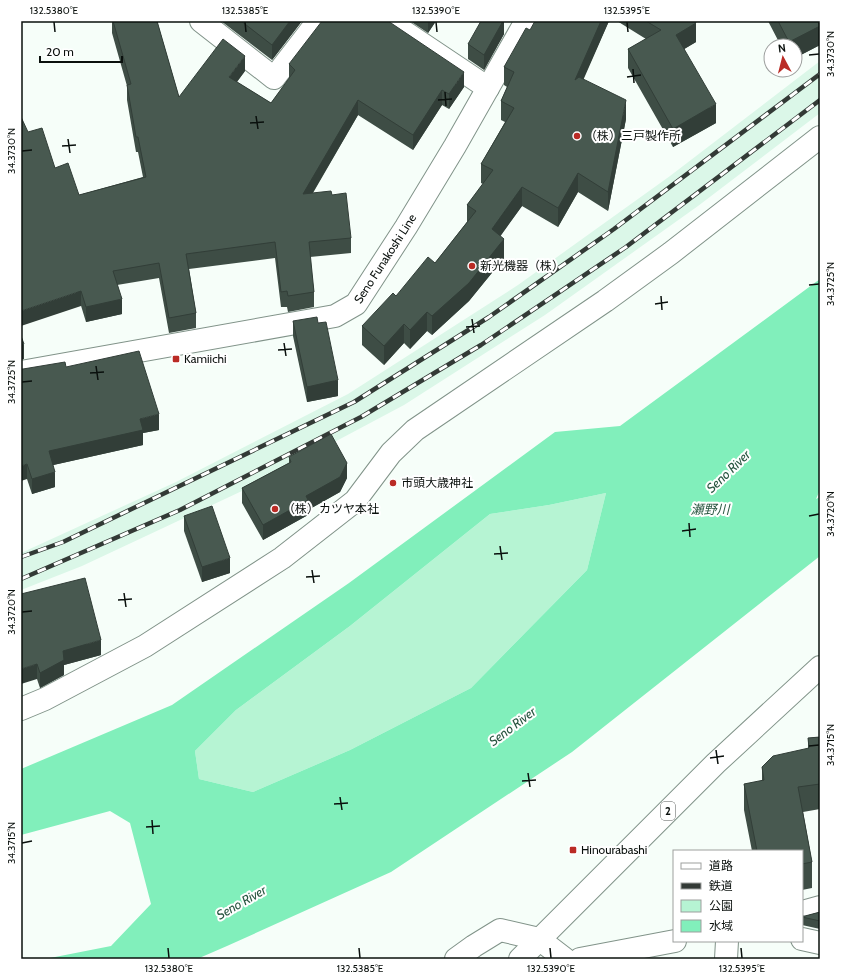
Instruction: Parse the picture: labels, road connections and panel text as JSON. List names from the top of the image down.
{
  "streets": {
    "main road": ["Seno Funakoshi Line", "2"]
  },
  "water": ["Seno River", "瀬野川"],
  "places": {
    "other": [
      "（株）三戸製作所",
      "新光機器（株）",
      "市頭大歳神社",
      "（株）カツヤ本社"
    ],
    "transit": ["Kamiichi", "Hinourabashi"]
  },
  "legend": [
    "道路",
    "鉄道",
    "公園",
    "水域"
  ],
  "scale_bar": "20 m",
  "north": "top",
  "coordinates": [
    "132.5380°E",
    "132.5385°E",
    "132.5390°E",
    "132.5395°E",
    "34.3730°N",
    "34.3725°N",
    "34.3720°N",
    "34.3715°N"
  ]
}
